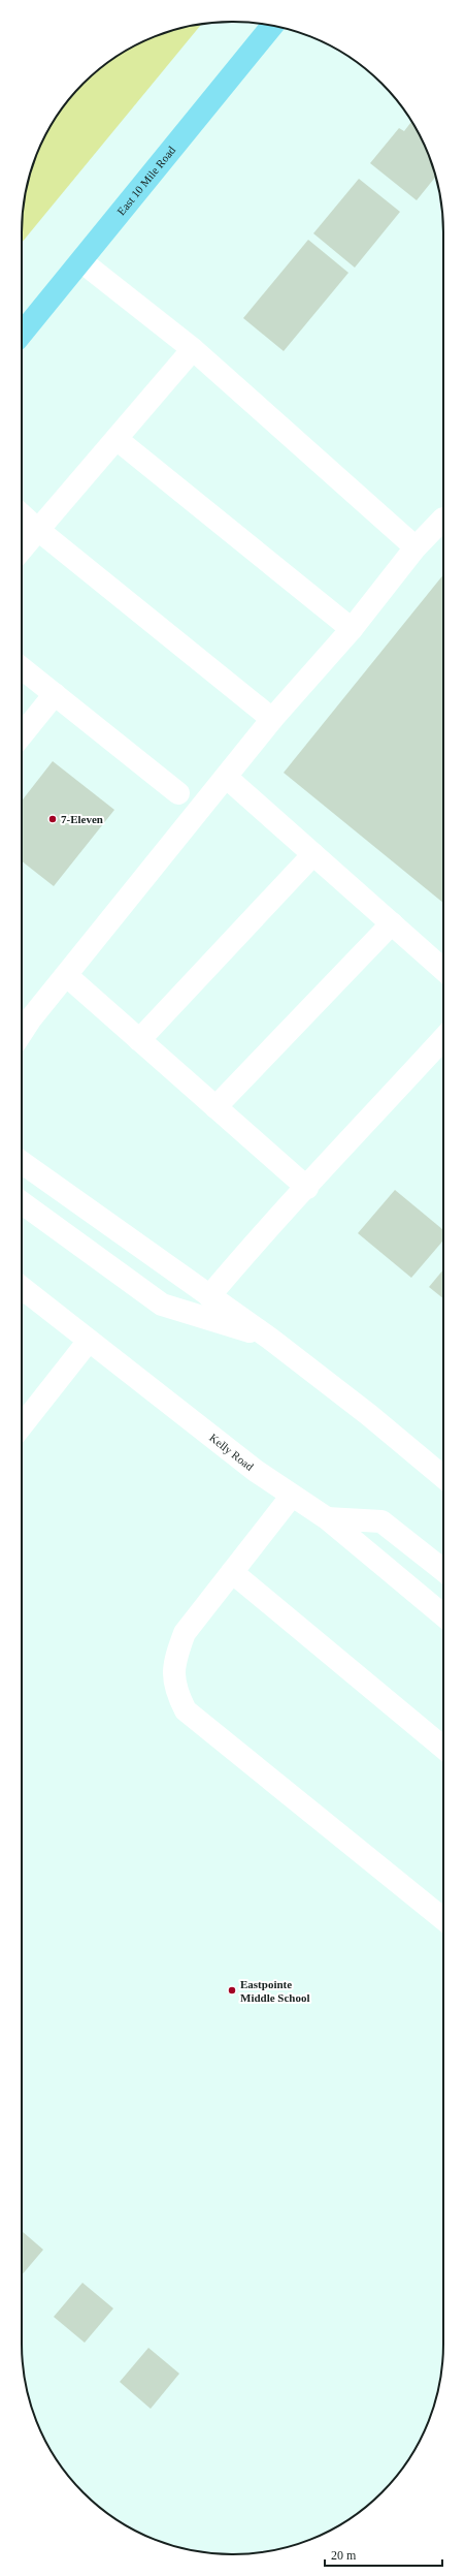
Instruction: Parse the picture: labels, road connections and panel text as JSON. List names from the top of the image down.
{
  "streets": {
    "main road": ["East 10 Mile Road"],
    "street": ["Kelly Road"]
  },
  "places": ["7-Eleven", "Eastpointe Middle School"],
  "scale_bar": "20 m"
}
